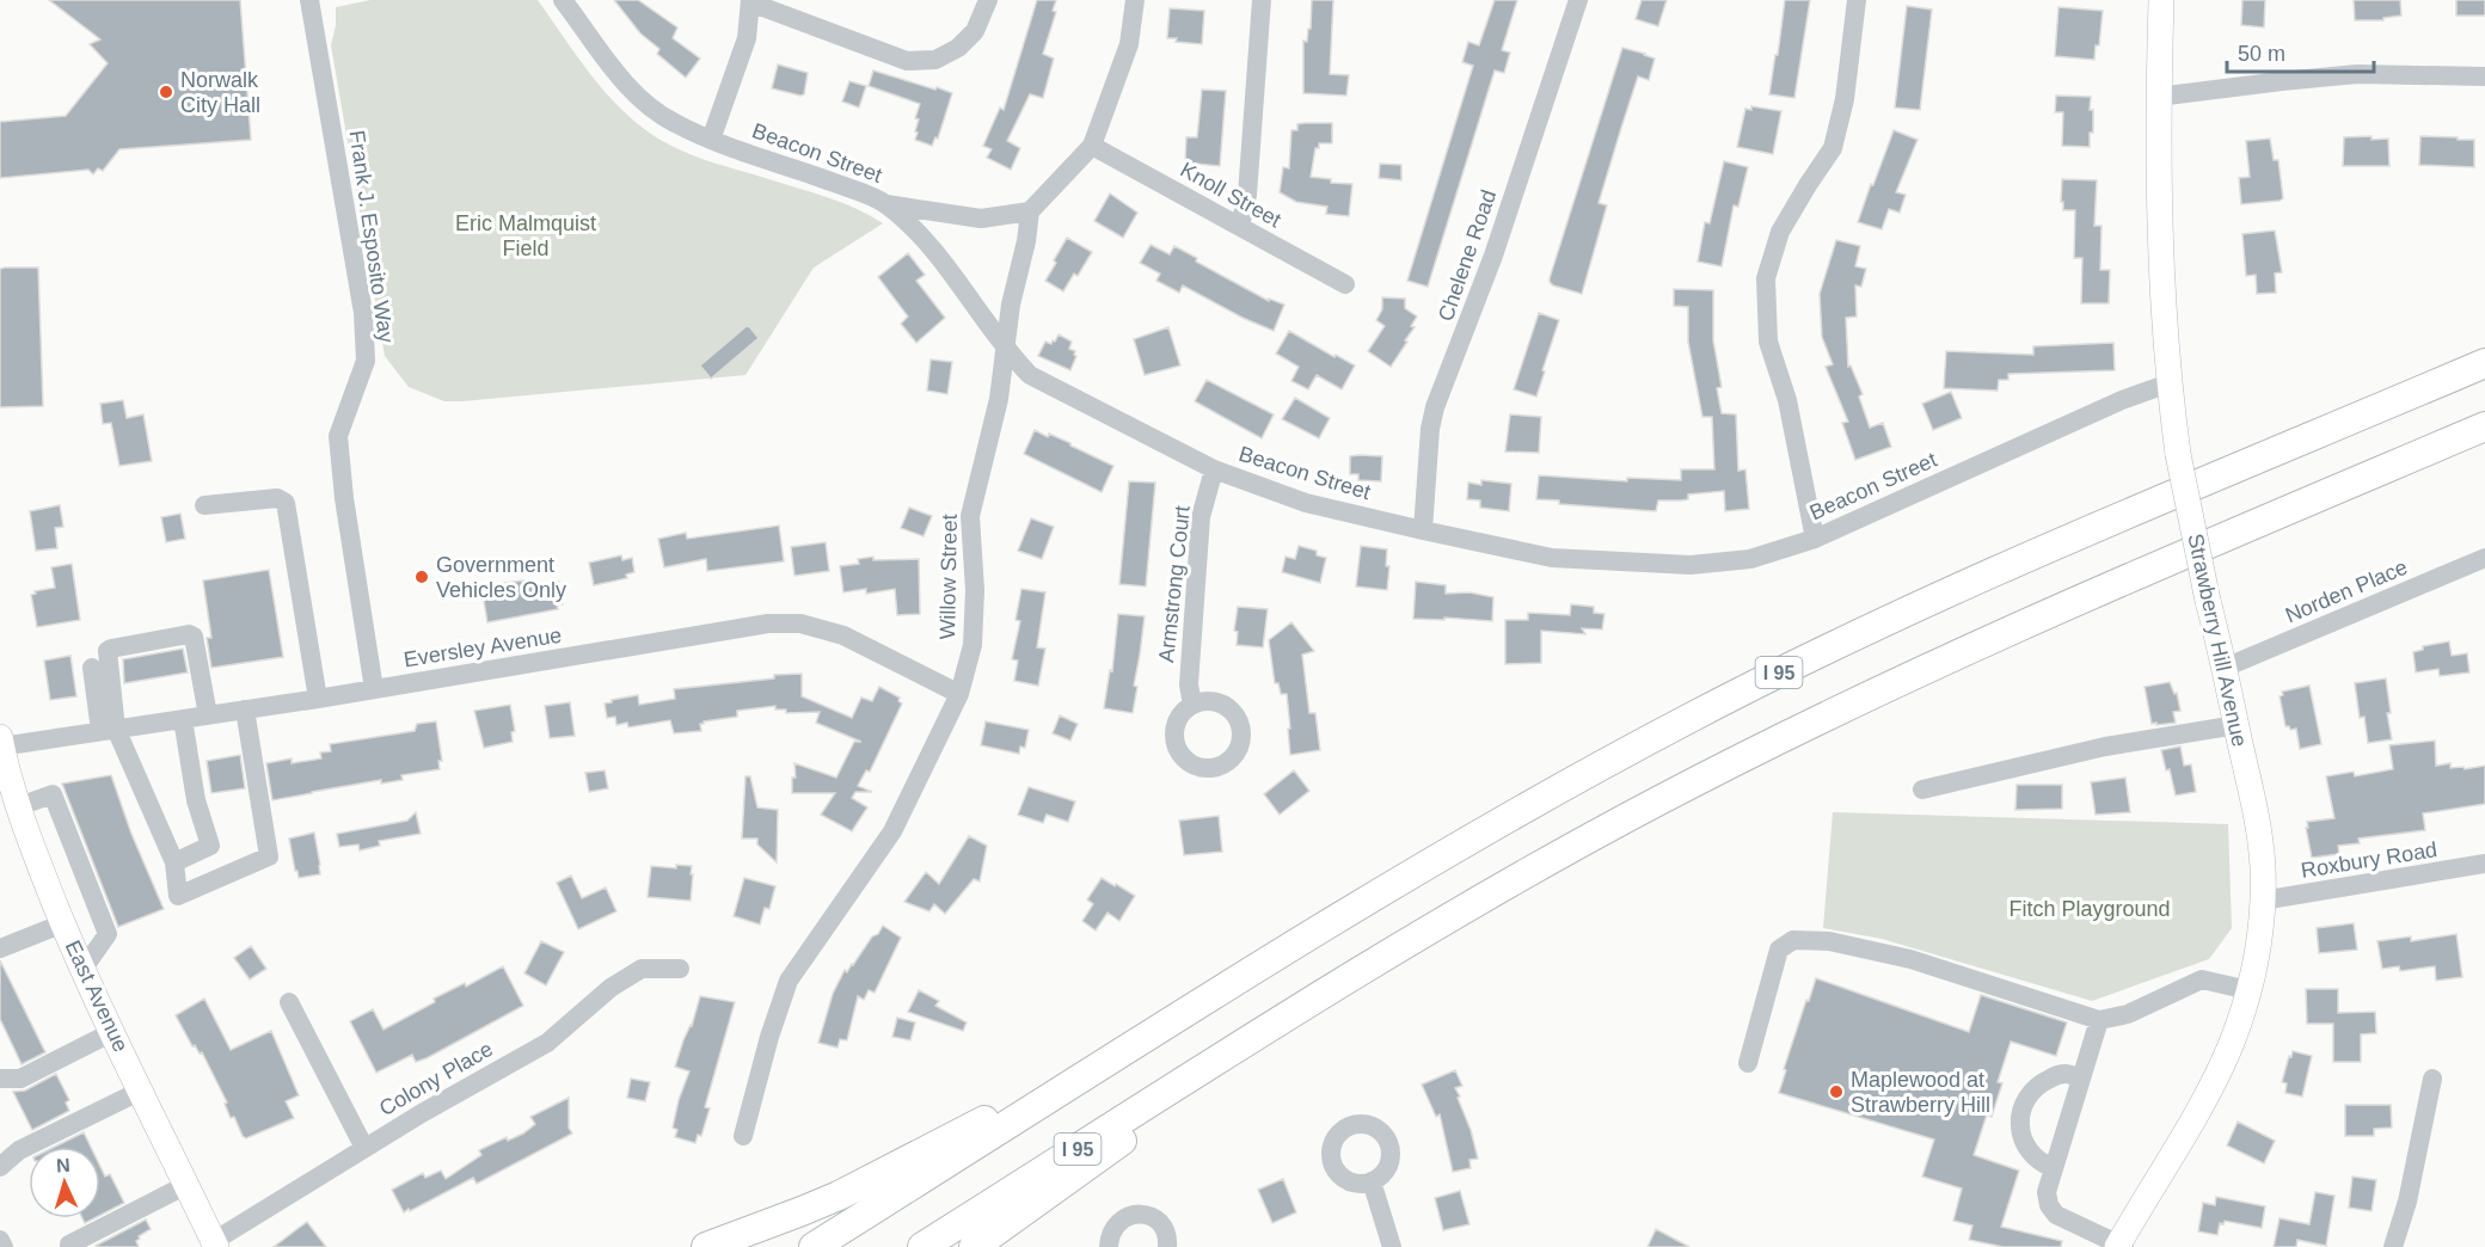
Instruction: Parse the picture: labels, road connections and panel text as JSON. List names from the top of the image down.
{
  "streets": {
    "highway": ["I 95"],
    "main road": ["Strawberry Hill Avenue", "East Avenue"],
    "street": [
      "Beacon Street",
      "Knoll Street",
      "Frank J. Esposito Way",
      "Chelene Road",
      "Willow Street",
      "Armstrong Court",
      "Norden Place",
      "Eversley Avenue",
      "Roxbury Road",
      "Colony Place"
    ]
  },
  "crossings": [
    ["Beacon Street", "Chelene Road"],
    ["Beacon Street", "Willow Street"],
    ["Beacon Street", "Armstrong Court"],
    ["Beacon Street", "Strawberry Hill Avenue"],
    ["Frank J. Esposito Way", "Eversley Avenue"],
    ["Willow Street", "Eversley Avenue"],
    ["Norden Place", "Strawberry Hill Avenue"],
    ["Strawberry Hill Avenue", "Roxbury Road"],
    ["Eversley Avenue", "East Avenue"],
    ["East Avenue", "Colony Place"]
  ],
  "parks": ["Eric Malmquist Field", "Fitch Playground"],
  "places": ["Norwalk City Hall", "Government Vehicles Only", "Maplewood at Strawberry Hill"],
  "scale_bar": "50 m",
  "north": "top"
}
